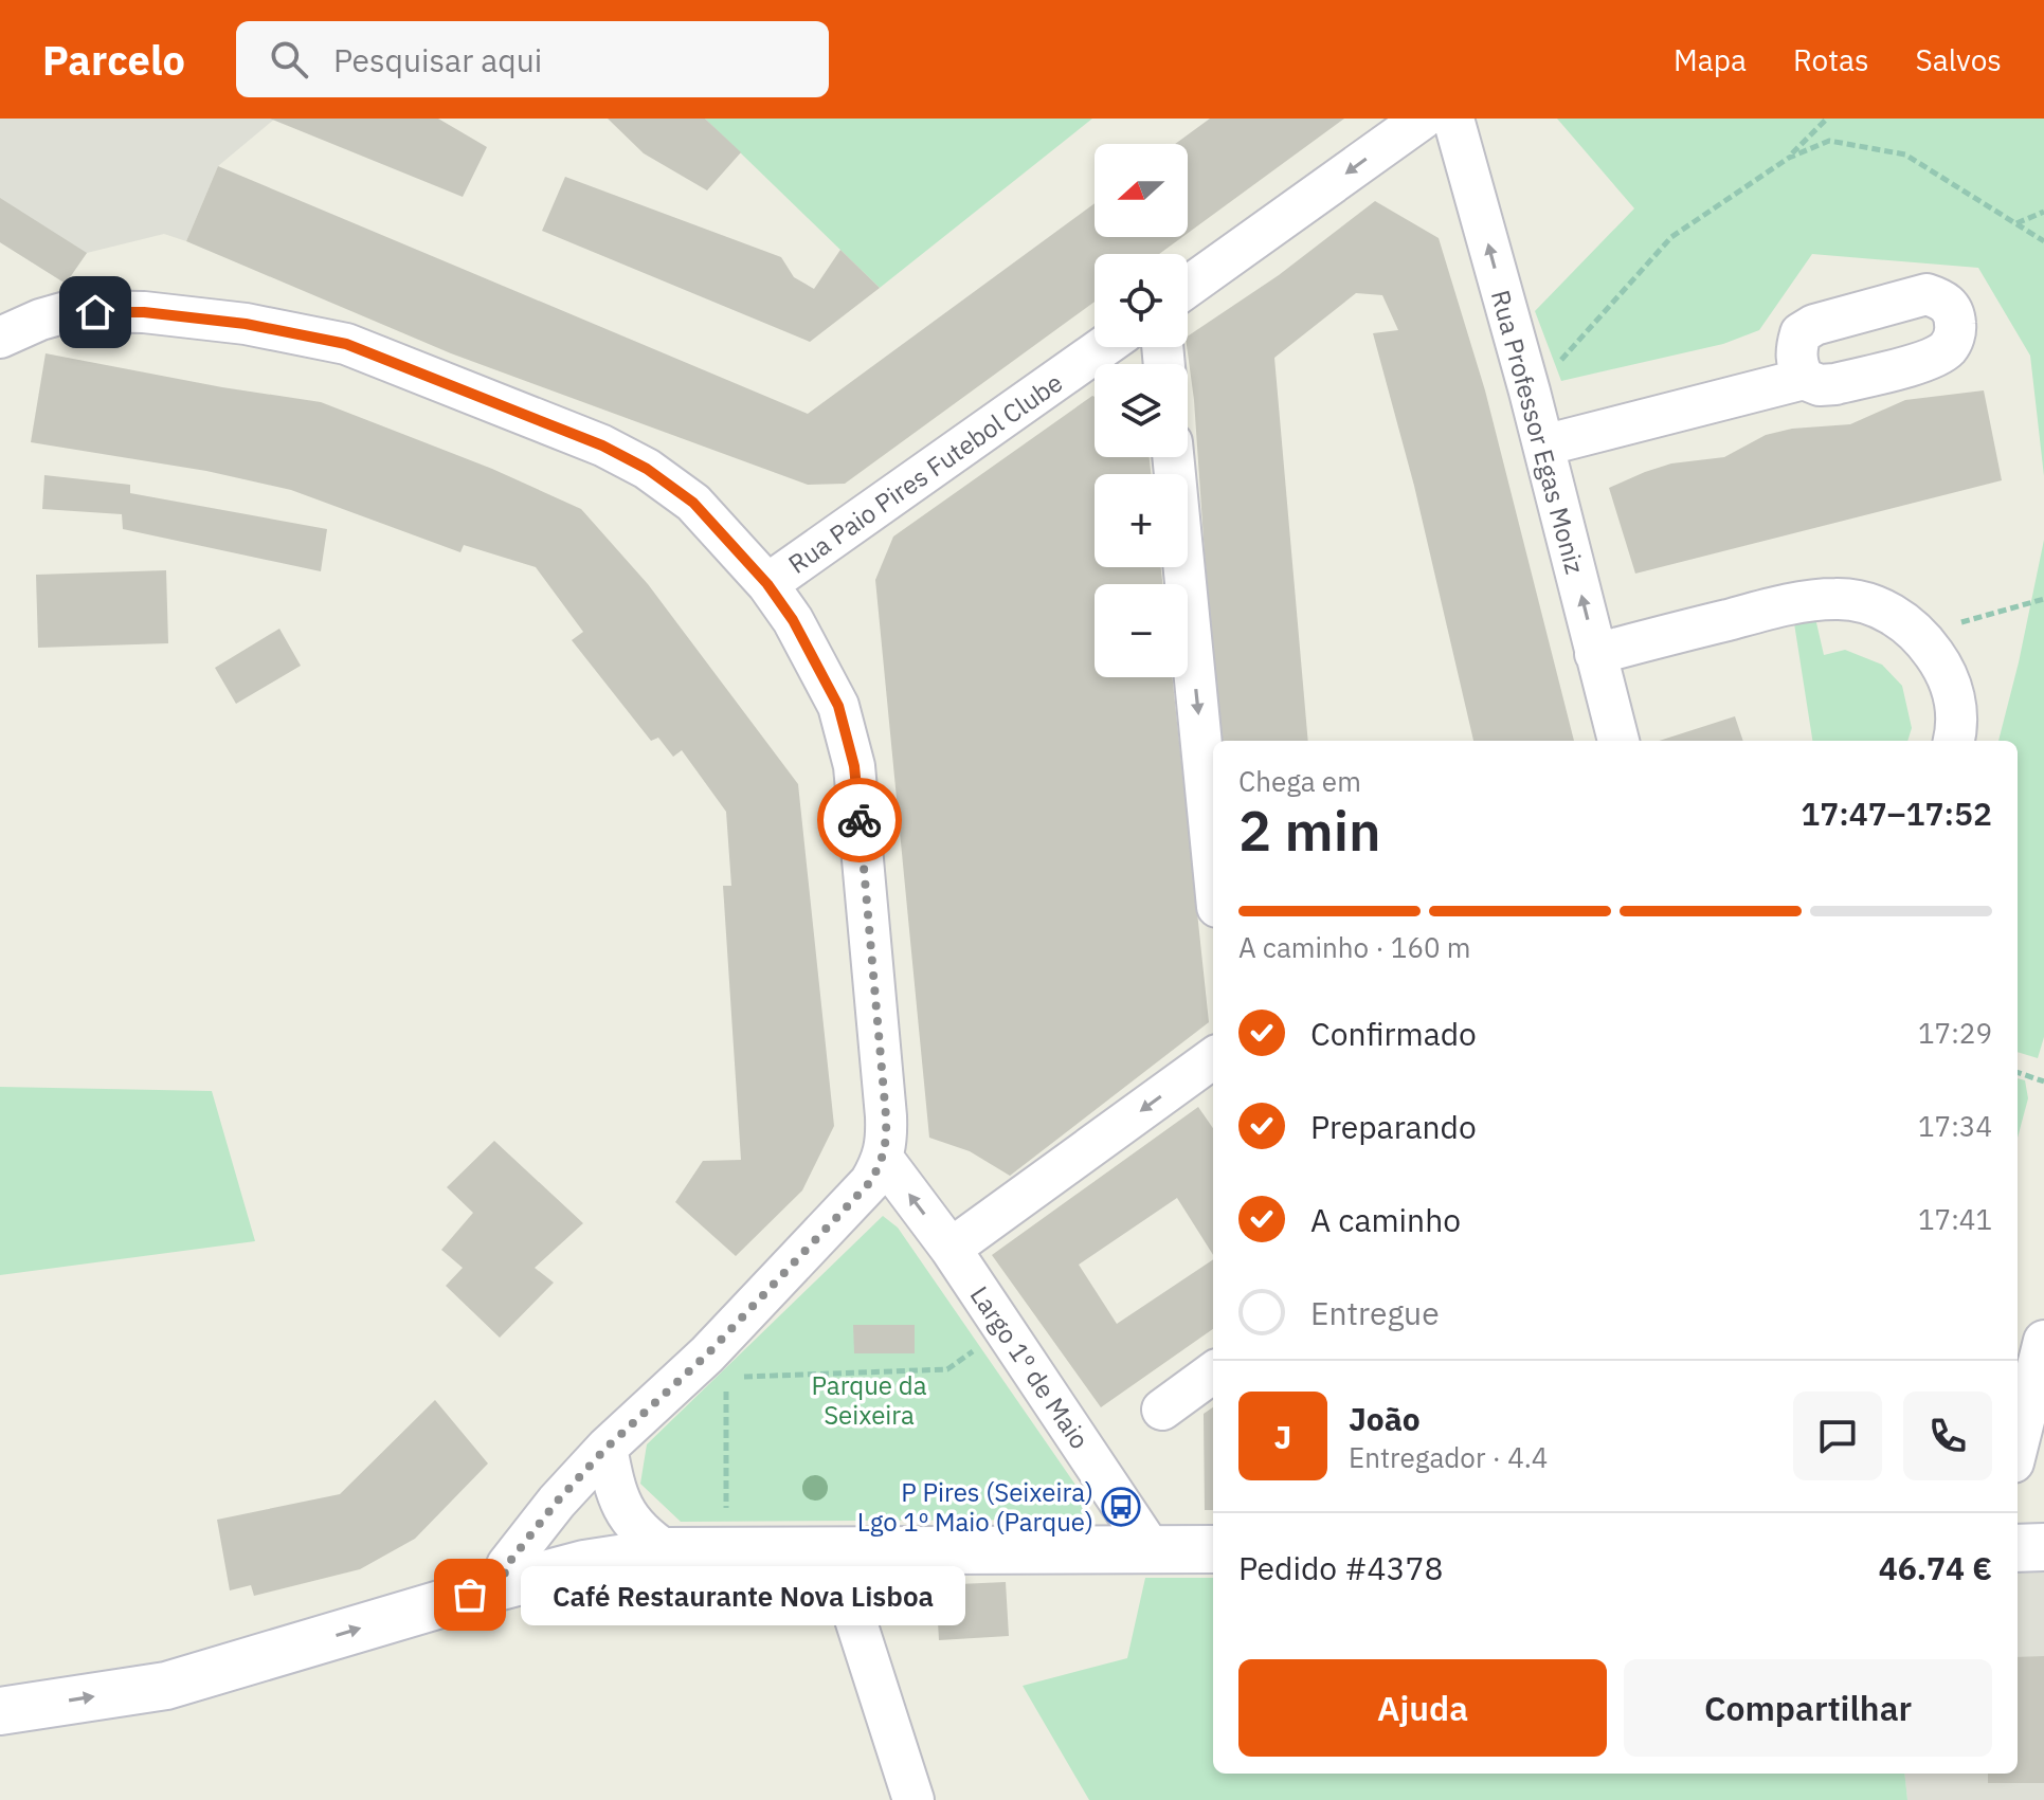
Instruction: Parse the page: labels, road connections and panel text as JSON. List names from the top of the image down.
{
  "streets": {
    "street": ["Rua Professor Egas Moniz", "Rua Paio Pires Futebol Clube", "Largo 1º de Maio"]
  },
  "one_way": ["Rua Professor Egas Moniz"],
  "parks": ["Parque da Seixeira"],
  "places": {
    "bus stop": ["P Pires (Seixeira) Lgo 1º Maio (Parque)"],
    "other": ["Café Restaurante Nova Lisboa"]
  },
  "north": "left",
  "page": {
    "header": "Parcelo",
    "search": "Pesquisar aqui",
    "nav": ["Mapa", "Rotas", "Salvos"],
    "map_buttons": ["+", "−"],
    "heading": ["2 min", "Chega em", "17:47–17:52"],
    "panel": [
      "João",
      "Entregador · 4.4",
      "Pedido #4378",
      "46.74 €"
    ],
    "bar": "A caminho · 160 m",
    "list": [
      ["Confirmado", "17:29"],
      ["Preparando", "17:34"],
      ["A caminho", "17:41"],
      "Entregue"
    ],
    "round": "J",
    "bubble": "Café Restaurante Nova Lisboa",
    "buttons": ["Ajuda", "Compartilhar"]
  }
}
